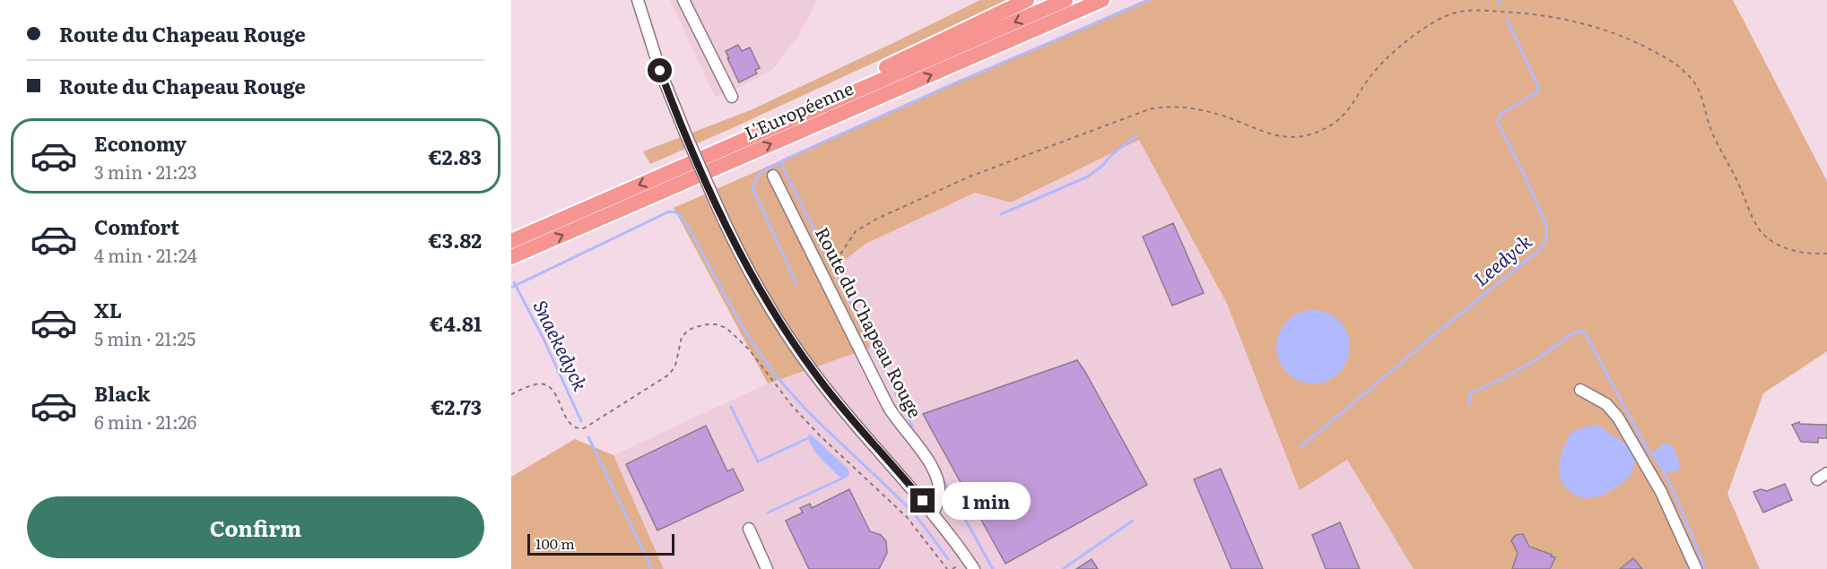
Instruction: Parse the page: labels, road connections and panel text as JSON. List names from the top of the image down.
{
  "streets": {
    "highway": ["L'Européenne"],
    "street": ["Route du Chapeau Rouge"]
  },
  "water": ["Leedyck", "Snaekedyck"],
  "scale_bar": "100 m",
  "page": {
    "banner": ["Route du Chapeau Rouge", "Route du Chapeau Rouge"],
    "list": [
      {
        "name": "Economy",
        "note": "3 min · 21:23",
        "value": "€2.83"
      },
      {
        "name": "Comfort",
        "note": "4 min · 21:24",
        "value": "€3.82"
      },
      {
        "name": "XL",
        "note": "5 min · 21:25",
        "value": "€4.81"
      },
      {
        "name": "Black",
        "note": "6 min · 21:26",
        "value": "€2.73"
      }
    ],
    "bubble": "1 min",
    "buttons": "Confirm",
    "scale": "100 m"
  }
}
